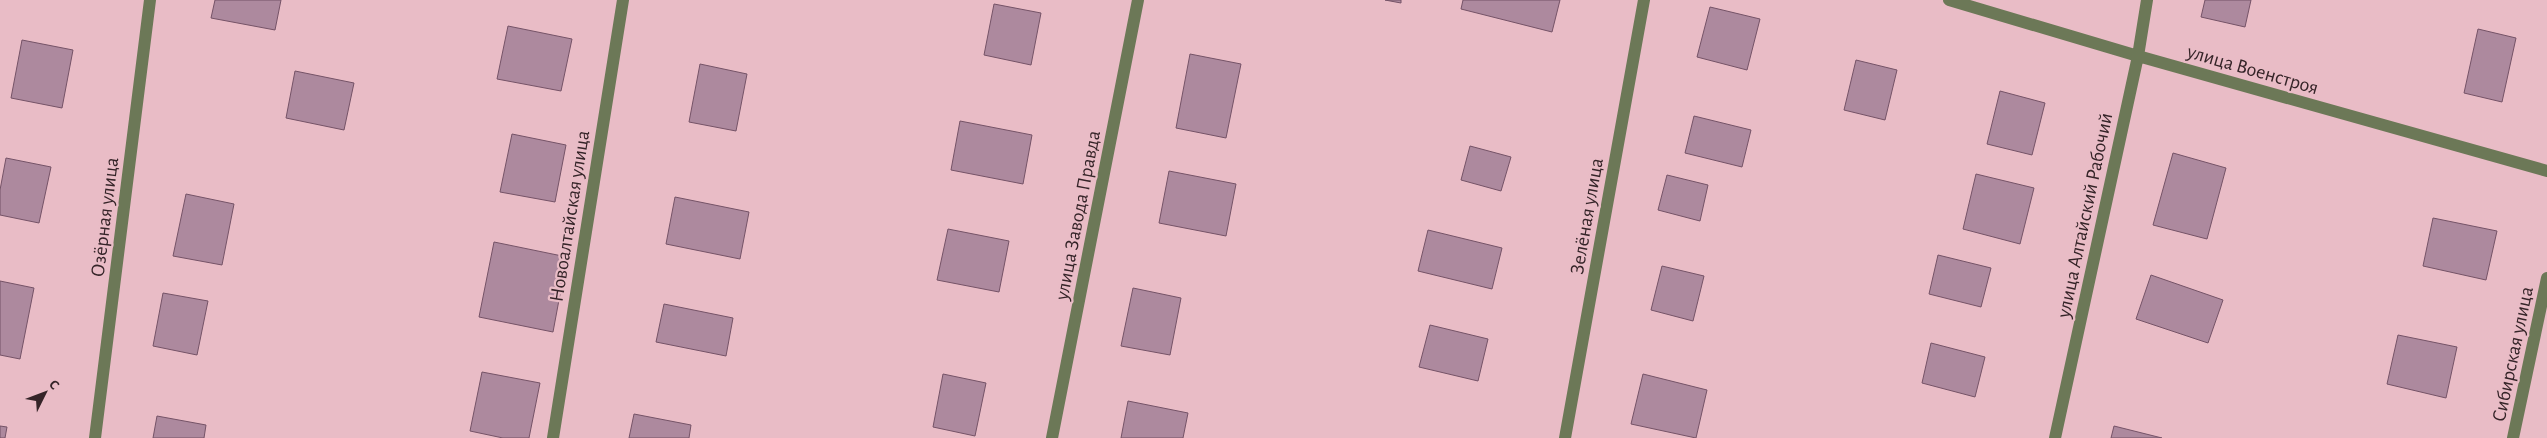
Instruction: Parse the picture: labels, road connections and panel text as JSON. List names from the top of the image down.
{
  "streets": {
    "street": [
      "улица Военстроя",
      "улица Завода Правда",
      "улица Алтайский Рабочий",
      "Новоалтайская улица",
      "Зелёная улица",
      "Озёрная улица",
      "Сибирская улица"
    ]
  },
  "crossings": [
    ["улица Военстроя", "улица Алтайский Рабочий"]
  ],
  "north": "top right"
}
